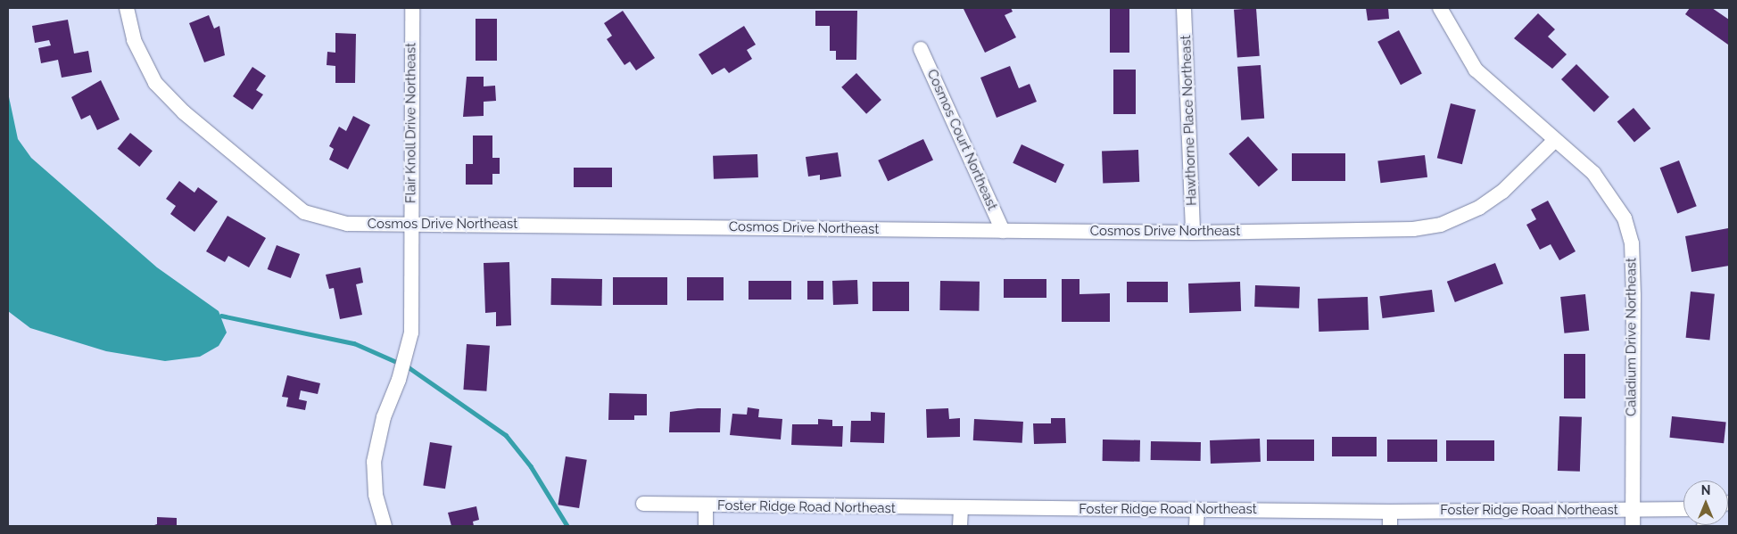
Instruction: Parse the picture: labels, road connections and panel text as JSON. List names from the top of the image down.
{
  "streets": {
    "street": [
      "Hawthorne Place Northeast",
      "Flair Knoll Drive Northeast",
      "Cosmos Court Northeast",
      "Cosmos Drive Northeast",
      "Caladium Drive Northeast",
      "Foster Ridge Road Northeast"
    ]
  },
  "crossings": [
    ["Hawthorne Place Northeast", "Cosmos Drive Northeast"],
    ["Flair Knoll Drive Northeast", "Cosmos Drive Northeast"],
    ["Cosmos Court Northeast", "Cosmos Drive Northeast"],
    ["Cosmos Drive Northeast", "Caladium Drive Northeast"],
    ["Caladium Drive Northeast", "Foster Ridge Road Northeast"]
  ],
  "north": "top"
}
